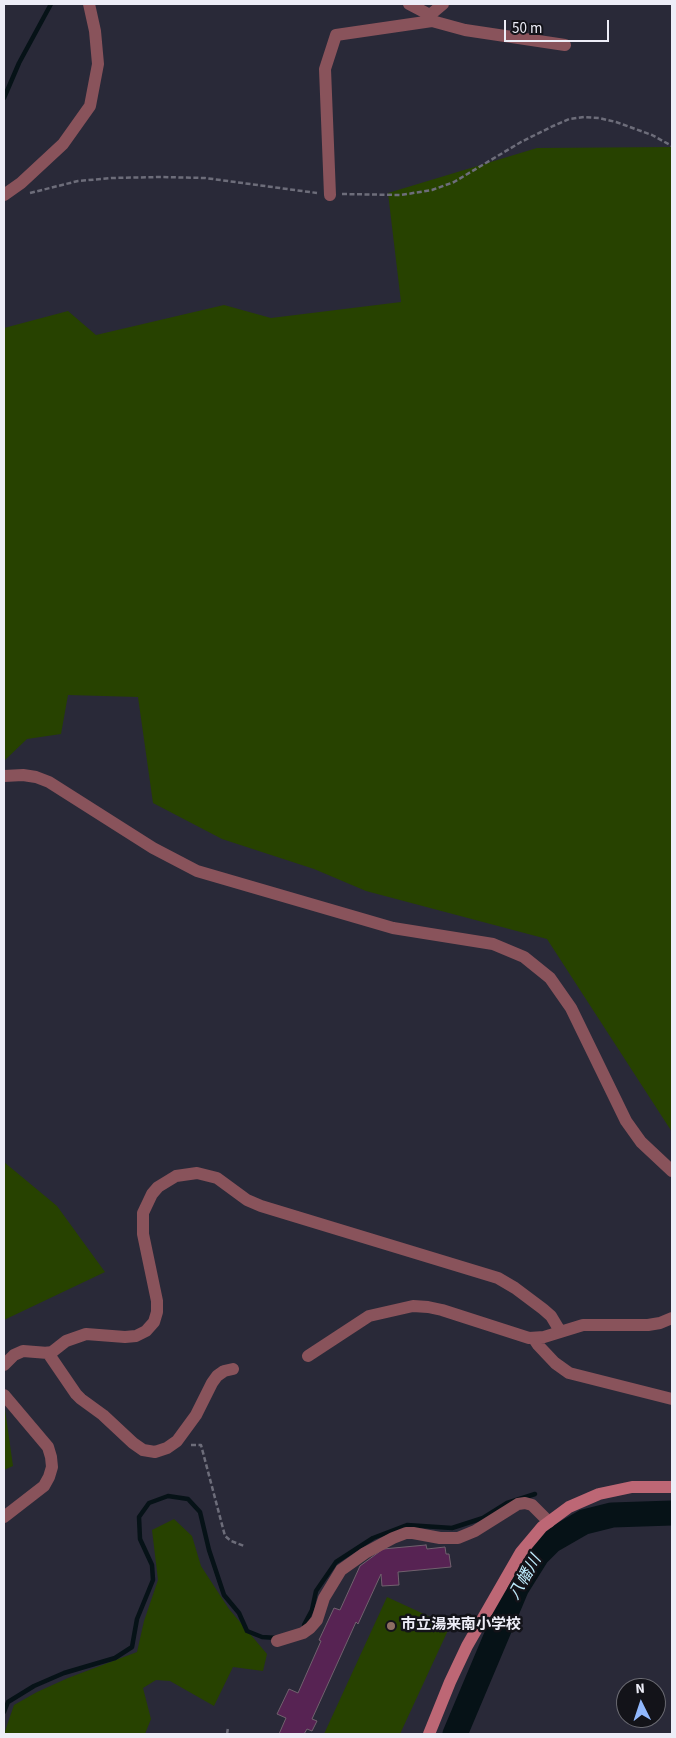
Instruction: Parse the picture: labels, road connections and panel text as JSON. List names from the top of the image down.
{
  "water": ["八幡川"],
  "places": ["市立湯来南小学校"],
  "scale_bar": "50 m",
  "north": "top"
}
